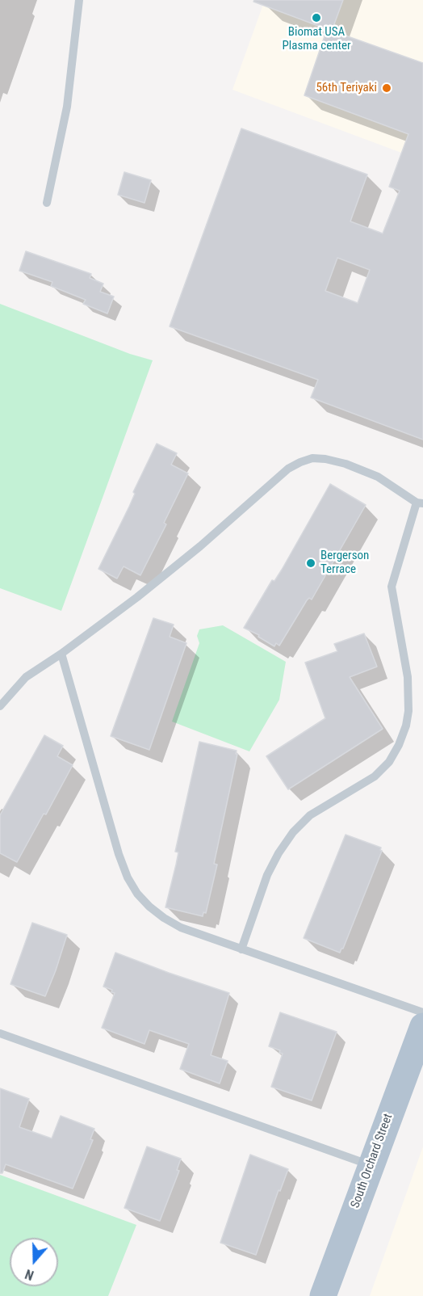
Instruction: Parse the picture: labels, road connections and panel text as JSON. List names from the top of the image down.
{
  "streets": {
    "main road": ["South Orchard Street"]
  },
  "places": ["Biomat USA Plasma center", "56th Teriyaki", "Bergerson Terrace"],
  "north": "bottom"
}
